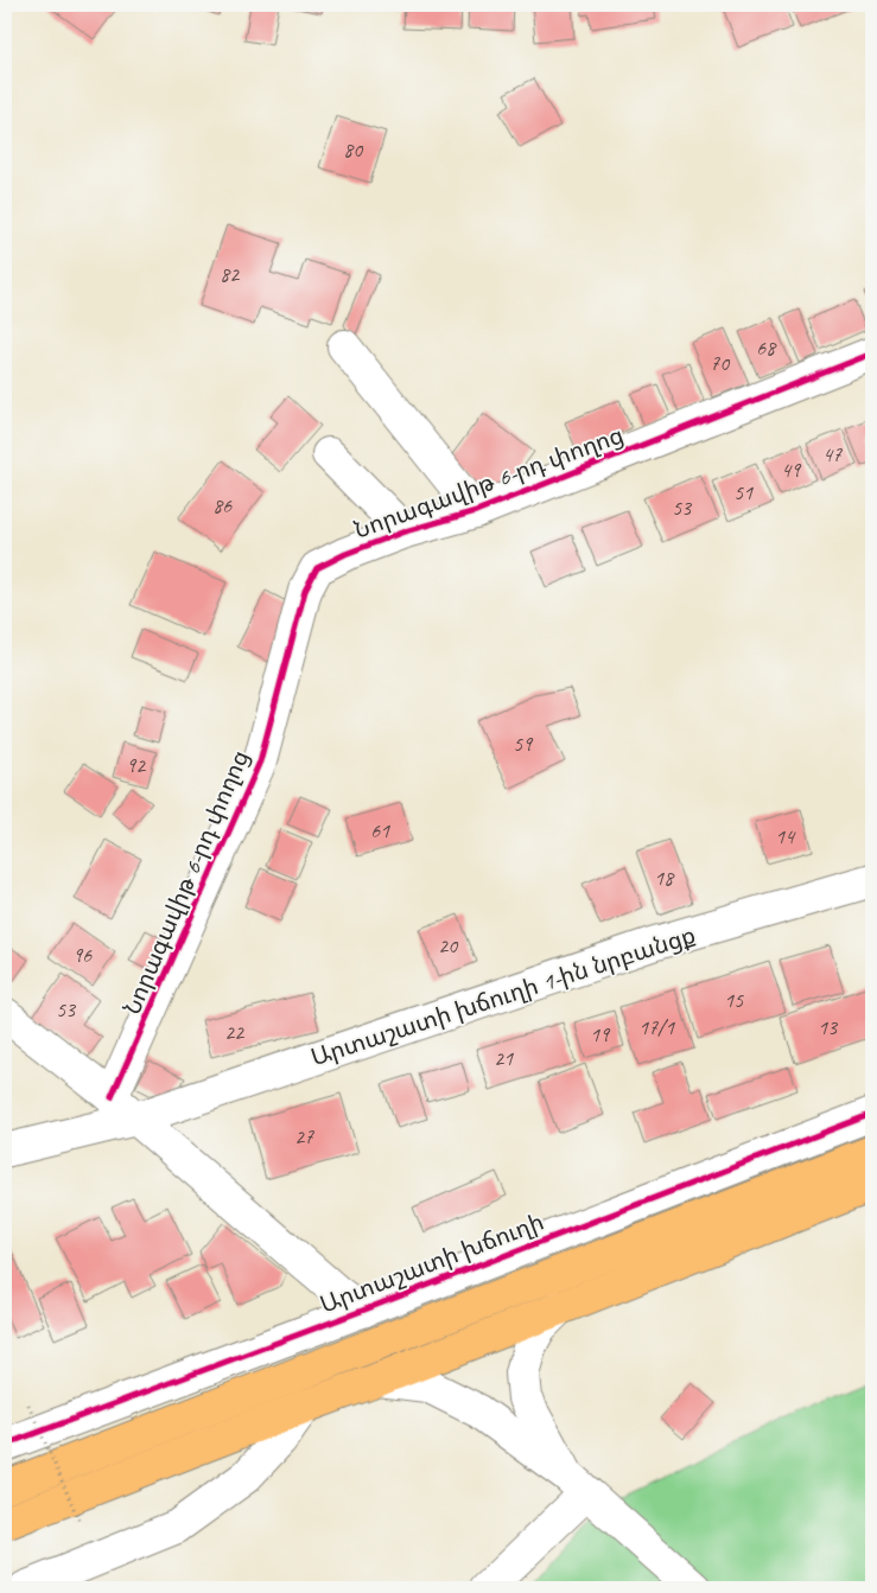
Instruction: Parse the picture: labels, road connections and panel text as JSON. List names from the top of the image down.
{
  "streets": {
    "street": ["Նորագավիթ 6-րդ փողոց", "Արտաշատի խճուղի 1-ին նրբանցք", "Արտաշատի խճուղի"]
  },
  "crossings": [
    ["Նորագավիթ 6-րդ փողոց", "Արտաշատի խճուղի 1-ին նրբանցք"]
  ],
  "house_numbers": [
    "80",
    "82",
    "68",
    "70",
    "47",
    "49",
    "51",
    "86",
    "53",
    "59",
    "92",
    "61",
    "14",
    "18",
    "20",
    "96",
    "15",
    "53",
    "17/1",
    "13",
    "22",
    "19",
    "21",
    "27"
  ]
}
